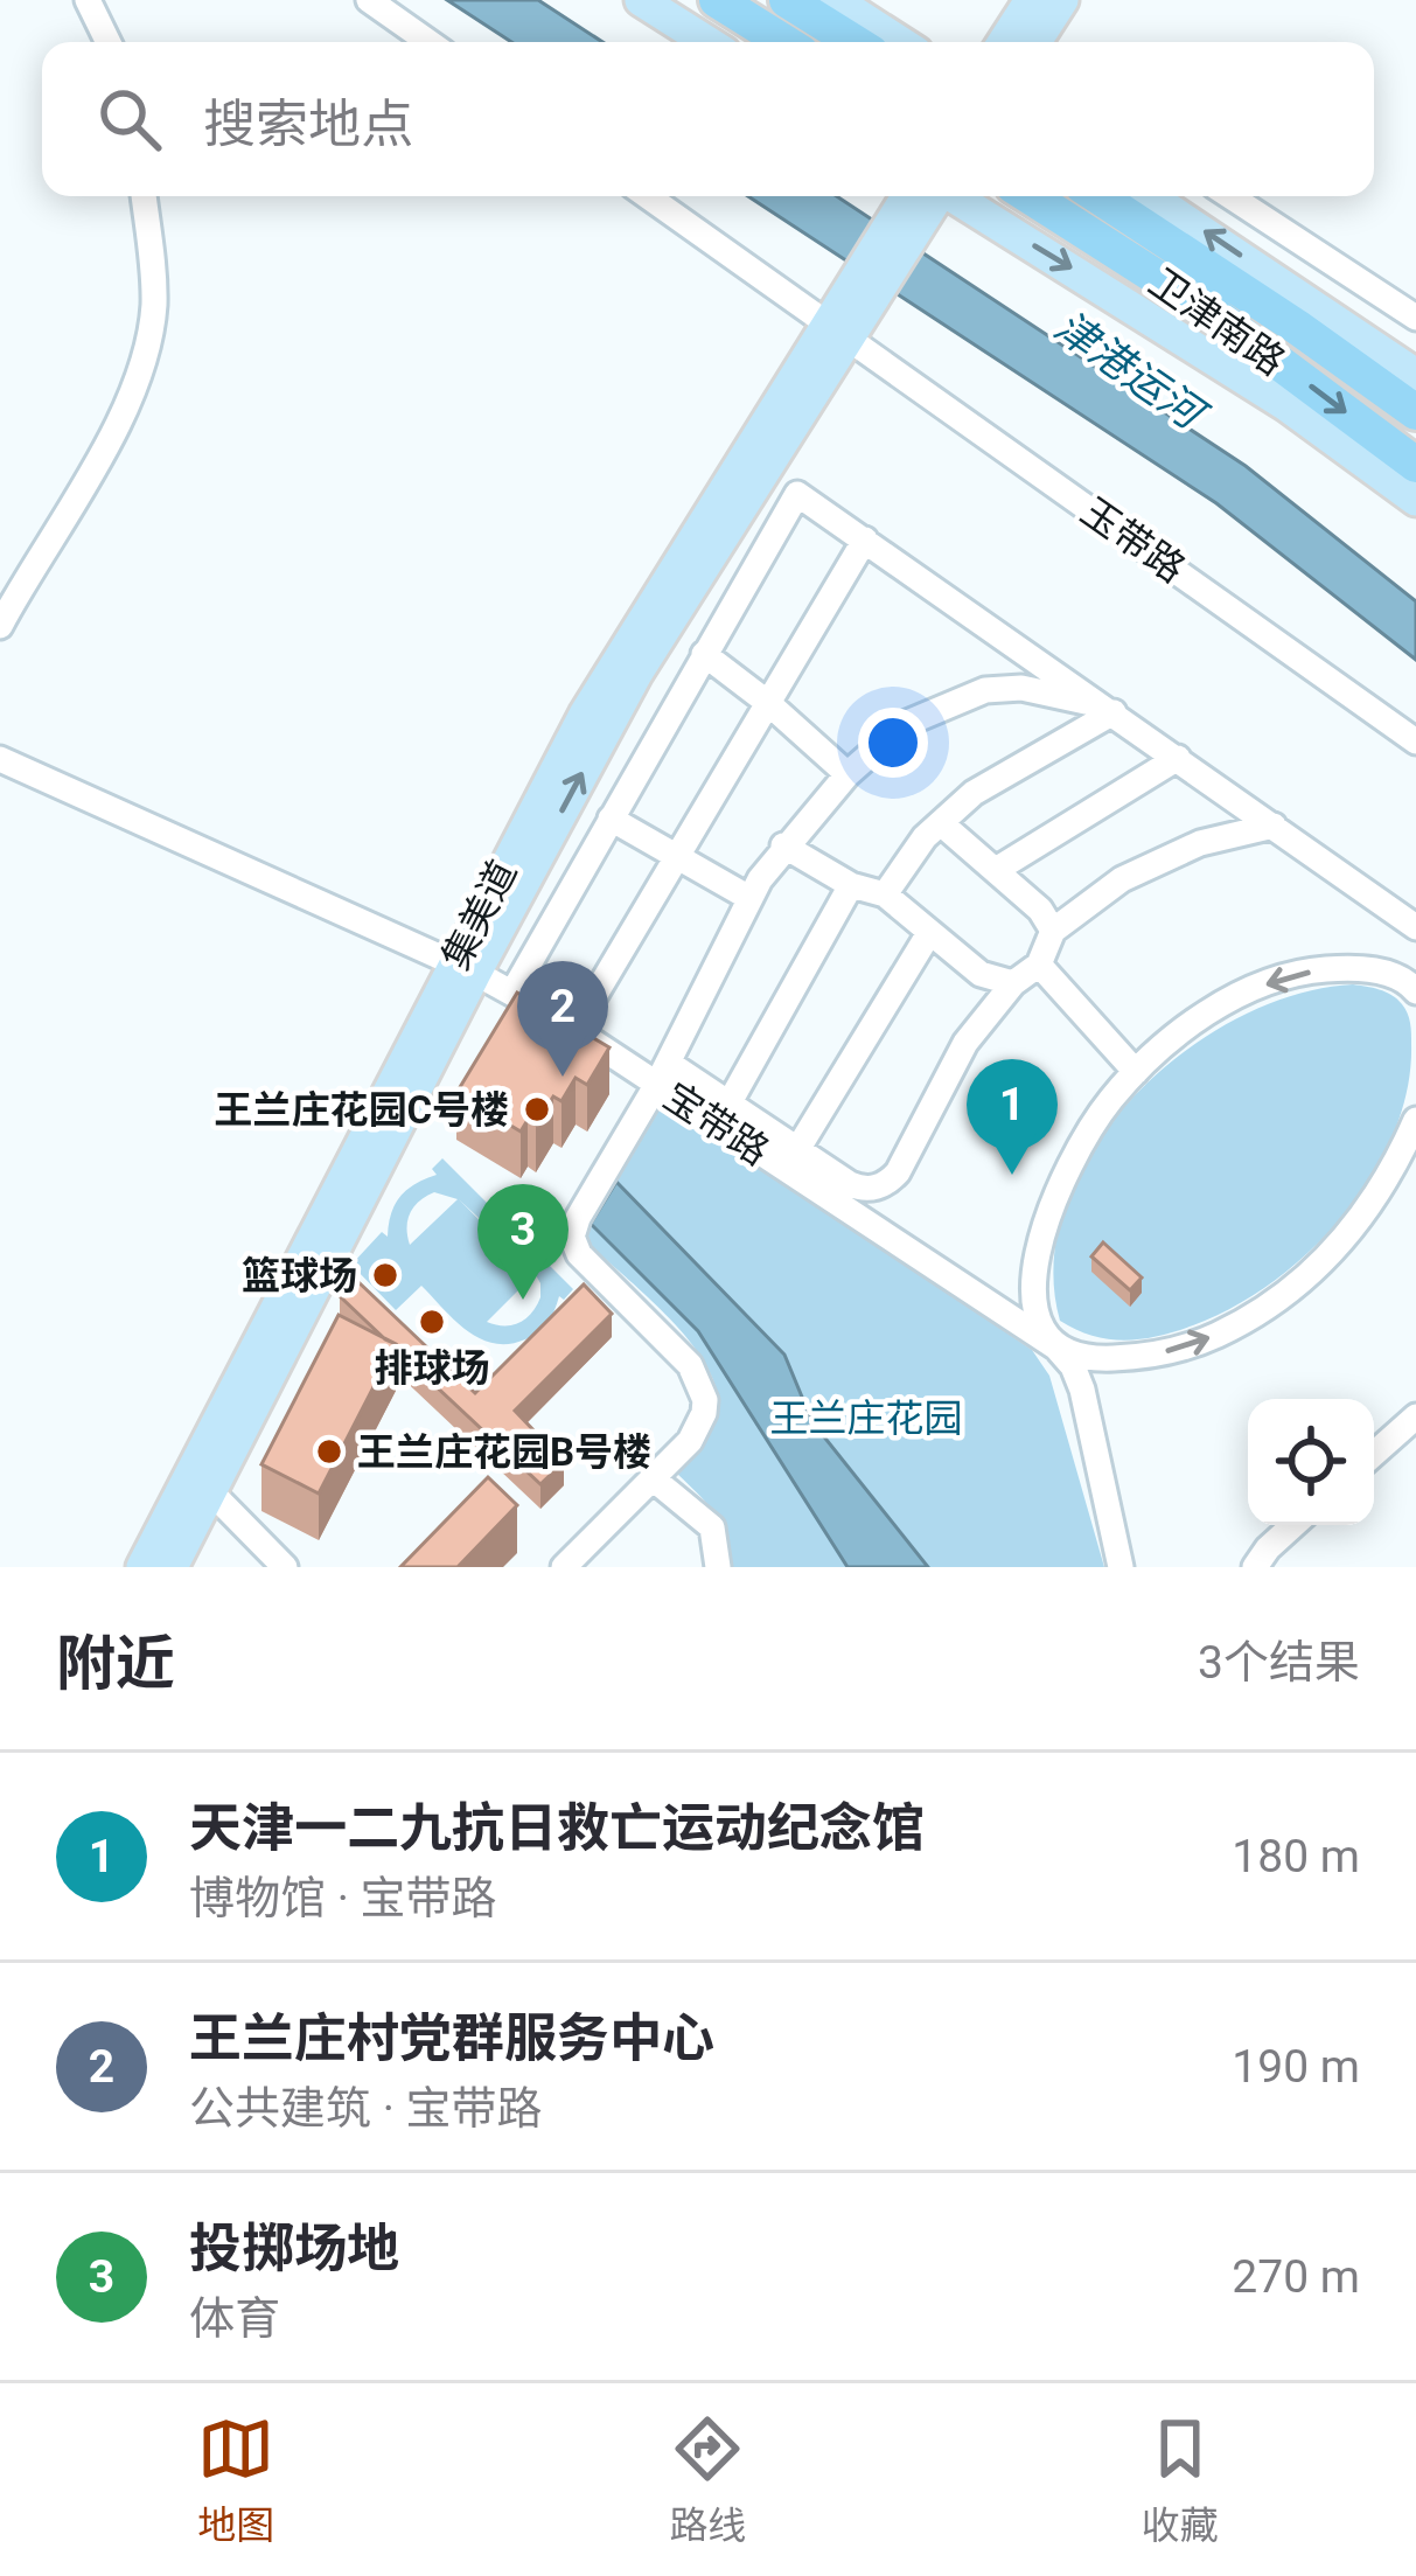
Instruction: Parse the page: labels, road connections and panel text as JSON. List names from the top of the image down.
{
  "streets": {
    "highway": ["卫津南路"],
    "main road": ["集美道"],
    "street": ["玉带路", "宝带路"]
  },
  "crossings": [
    ["玉带路", "集美道"],
    ["集美道", "宝带路"]
  ],
  "water": ["津港运河"],
  "parks": ["王兰庄花园"],
  "places": [
    "王兰庄花园C号楼",
    "篮球场",
    "排球场",
    "王兰庄花园B号楼"
  ],
  "page": {
    "search": "搜索地点",
    "pins": ["2", "1", "3"],
    "heading": ["附近", "3个结果"],
    "list": [
      {
        "mark": "1",
        "name": "天津一二九抗日救亡运动纪念馆",
        "note": "博物馆 · 宝带路",
        "value": "180 m"
      },
      {
        "mark": "2",
        "name": "王兰庄村党群服务中心",
        "note": "公共建筑 · 宝带路",
        "value": "190 m"
      },
      {
        "mark": "3",
        "name": "投掷场地",
        "note": "体育",
        "value": "270 m"
      }
    ],
    "nav": ["地图", "路线", "收藏"]
  }
}
